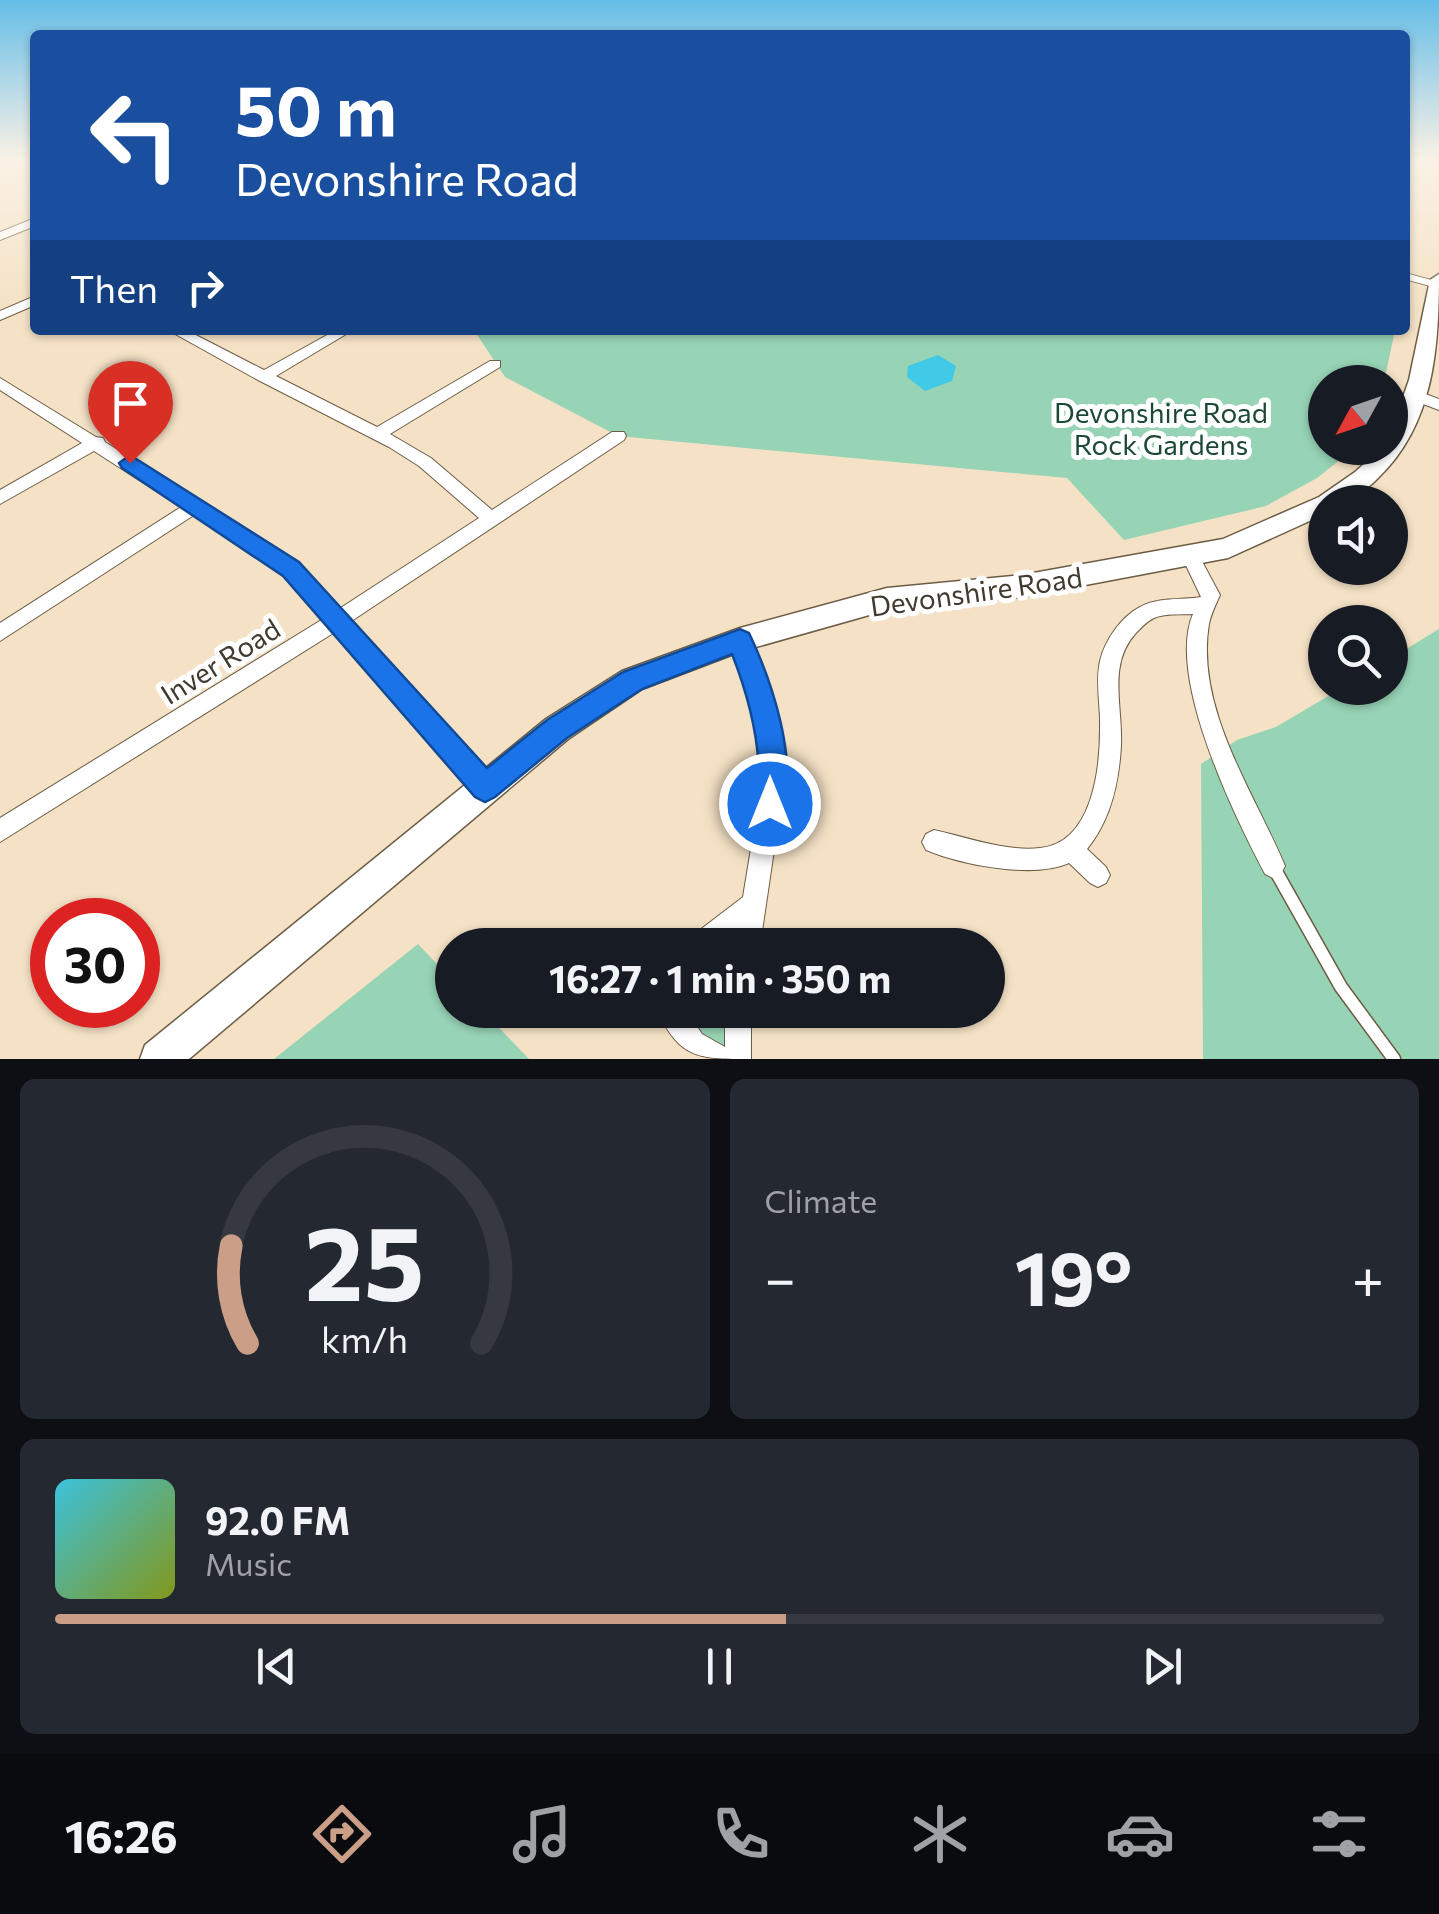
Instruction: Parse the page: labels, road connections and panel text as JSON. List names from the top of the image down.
{
  "streets": {
    "main road": ["Devonshire Road"],
    "street": ["Inver Road"]
  },
  "parks": ["Devonshire Road Rock Gardens"],
  "north": "bottom left",
  "page": {
    "turn": ["50 m", "Devonshire Road"],
    "then": "Then",
    "limit": "30",
    "trip": "16:27 · 1 min · 350 m",
    "tile": "Climate",
    "heat": ["−", "19°", "+"],
    "song": ["92.0 FM", "Music"],
    "tabs": "16:26",
    "gauge": ["25", "km/h"]
  }
}
